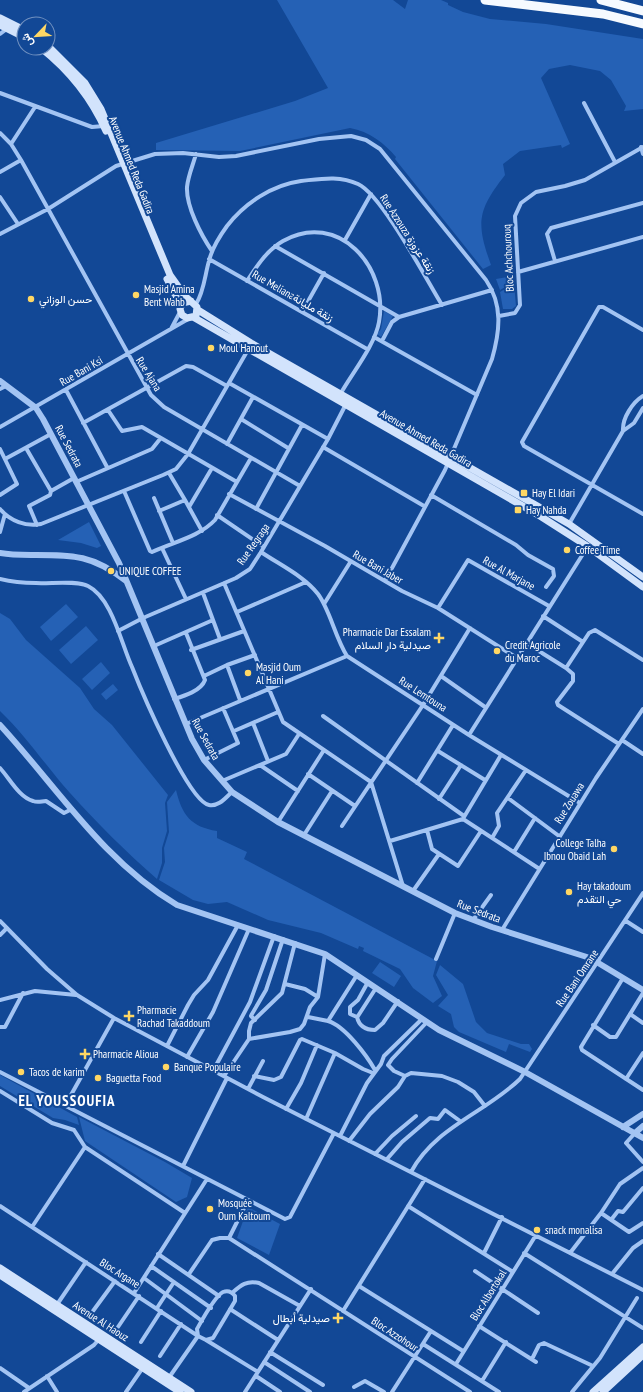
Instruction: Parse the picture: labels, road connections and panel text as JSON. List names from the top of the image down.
{
  "streets": {
    "main road": ["Avenue Ahmed Reda Gadira", "Avenue Al Haouz"],
    "street": [
      "Rue Azzouza زنقة عزوزة",
      "Bloc Achchourouq",
      "Rue Melianaزنقة مليانة",
      "Rue Bani Ksi",
      "Rue Ajana",
      "Rue Sedrata",
      "Rue Regraga",
      "Rue Bani Jaber",
      "Rue Al Marjane",
      "Rue Lemtouna",
      "Rue Zouawa",
      "Rue Bani Omrane",
      "Bloc Argane",
      "Bloc Albortokal",
      "Bloc Azzohour"
    ]
  },
  "crossings": [
    ["Avenue Ahmed Reda Gadira", "Rue Azzouza زنقة عزوزة"],
    ["Avenue Ahmed Reda Gadira", "Rue Bani Ksi"],
    ["Avenue Ahmed Reda Gadira", "Rue Regraga"],
    ["Rue Azzouza زنقة عزوزة", "Rue Melianaزنقة مليانة"],
    ["Rue Bani Ksi", "Rue Ajana"],
    ["Rue Bani Ksi", "Rue Sedrata"],
    ["Rue Ajana", "Rue Regraga"],
    ["Rue Sedrata", "Rue Regraga"],
    ["Rue Sedrata", "Rue Zouawa"],
    ["Rue Sedrata", "Rue Bani Omrane"],
    ["Rue Regraga", "Rue Bani Jaber"],
    ["Rue Regraga", "Rue Lemtouna"],
    ["Rue Bani Jaber", "Rue Al Marjane"],
    ["Rue Lemtouna", "Rue Zouawa"],
    ["Bloc Albortokal", "Bloc Azzohour"]
  ],
  "districts": ["EL YOUSSOUFIA"],
  "places": {
    "other": [
      "Masjid Amina Bent Wahb",
      "حسن الوزاني",
      "Moul Hanout",
      "Coffee Time",
      "UNIQUE COFFEE",
      "Credit Agricole du Maroc",
      "Masjid Oum Al Hani",
      "College Talha Ibnou Obaid Lah",
      "Hay takadoum حي التقدم",
      "Banque Populaire",
      "Tacos de karim",
      "Baguetta Food",
      "Mosquée Oum Kaltoum",
      "snack monalisa"
    ],
    "transit": ["Hay El Idari", "Hay Nahda"],
    "health": [
      "Pharmacie Dar Essalam صيدلية دار السلام",
      "Pharmacie Rachad Takaddoum",
      "Pharmacie Alioua",
      "صيدلية أبطال"
    ]
  },
  "north": "bottom left"
}
